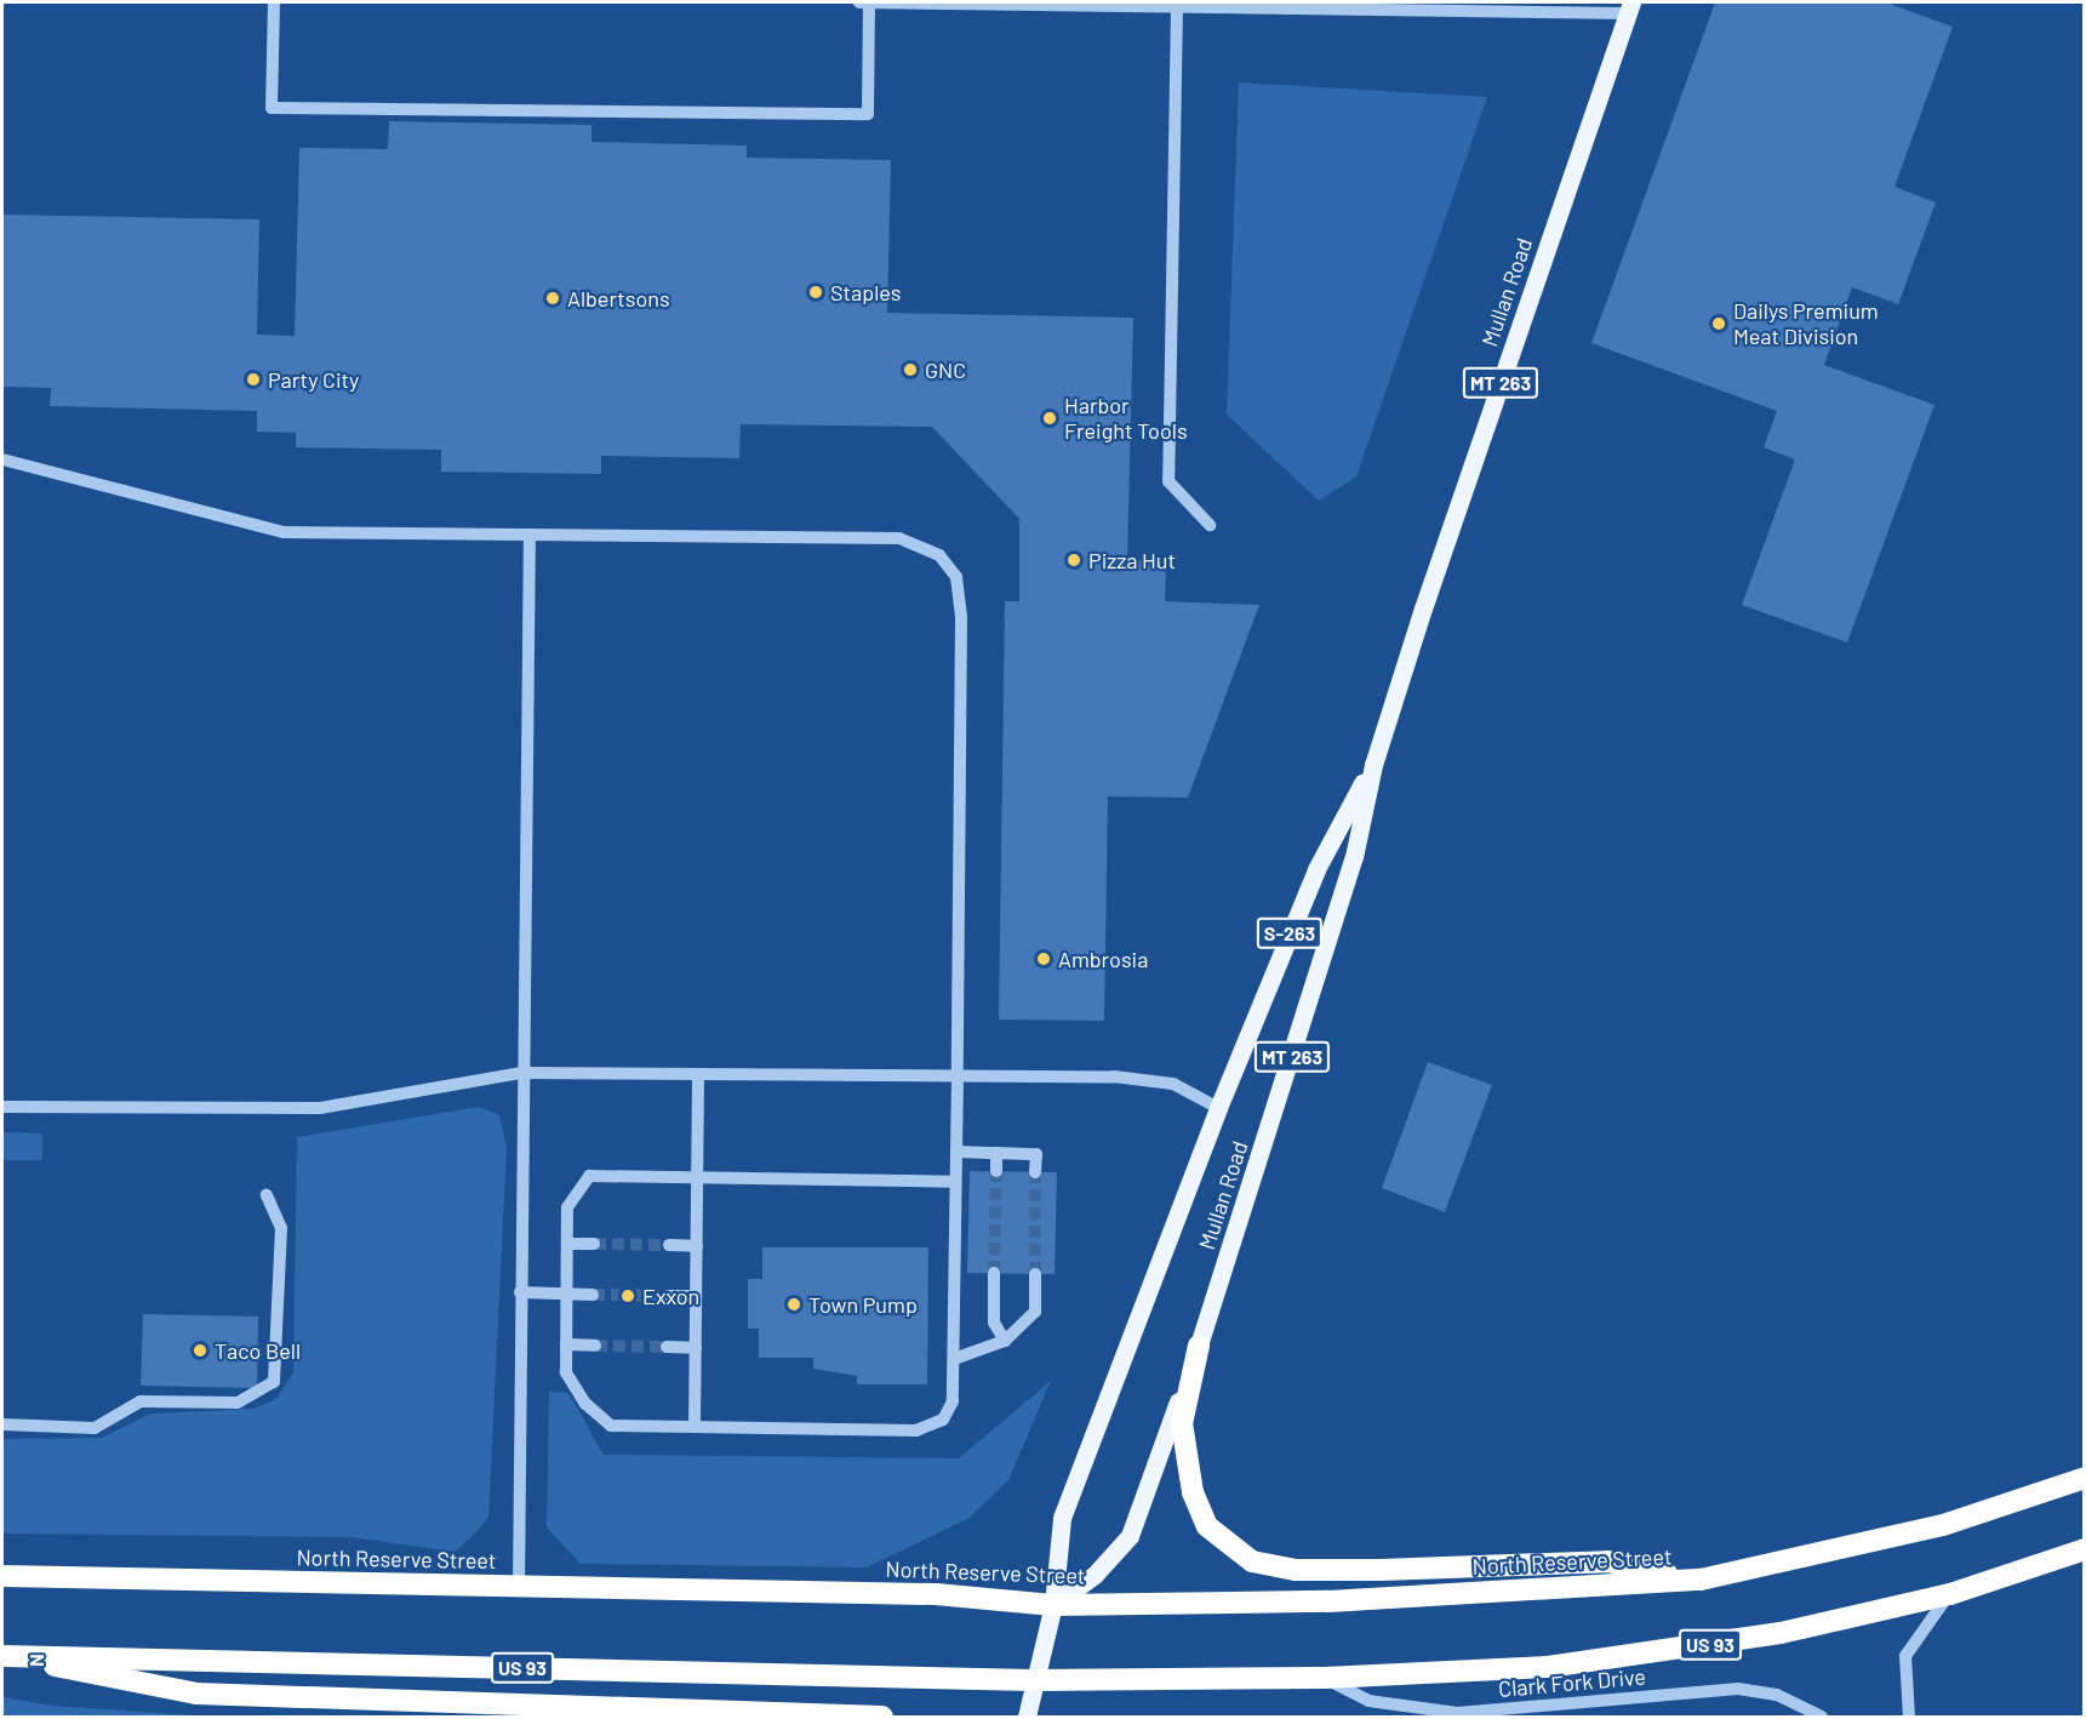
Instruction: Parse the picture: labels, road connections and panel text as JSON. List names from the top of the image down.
{
  "streets": {
    "highway": ["North Reserve Street", "US 93"],
    "main road": ["Mullan Road", "MT 263", "S-263"],
    "street": ["Clark Fork Drive"]
  },
  "crossings": [
    ["Mullan Road", "North Reserve Street"],
    ["Mullan Road", "US 93"],
    ["US 93", "Clark Fork Drive"]
  ],
  "places": [
    "Staples",
    "Albertsons",
    "Dailys Premium Meat Division",
    "GNC",
    "Party City",
    "Harbor Freight Tools",
    "Pizza Hut",
    "Ambrosia",
    "Exxon",
    "Town Pump",
    "Taco Bell"
  ],
  "north": "left"
}
